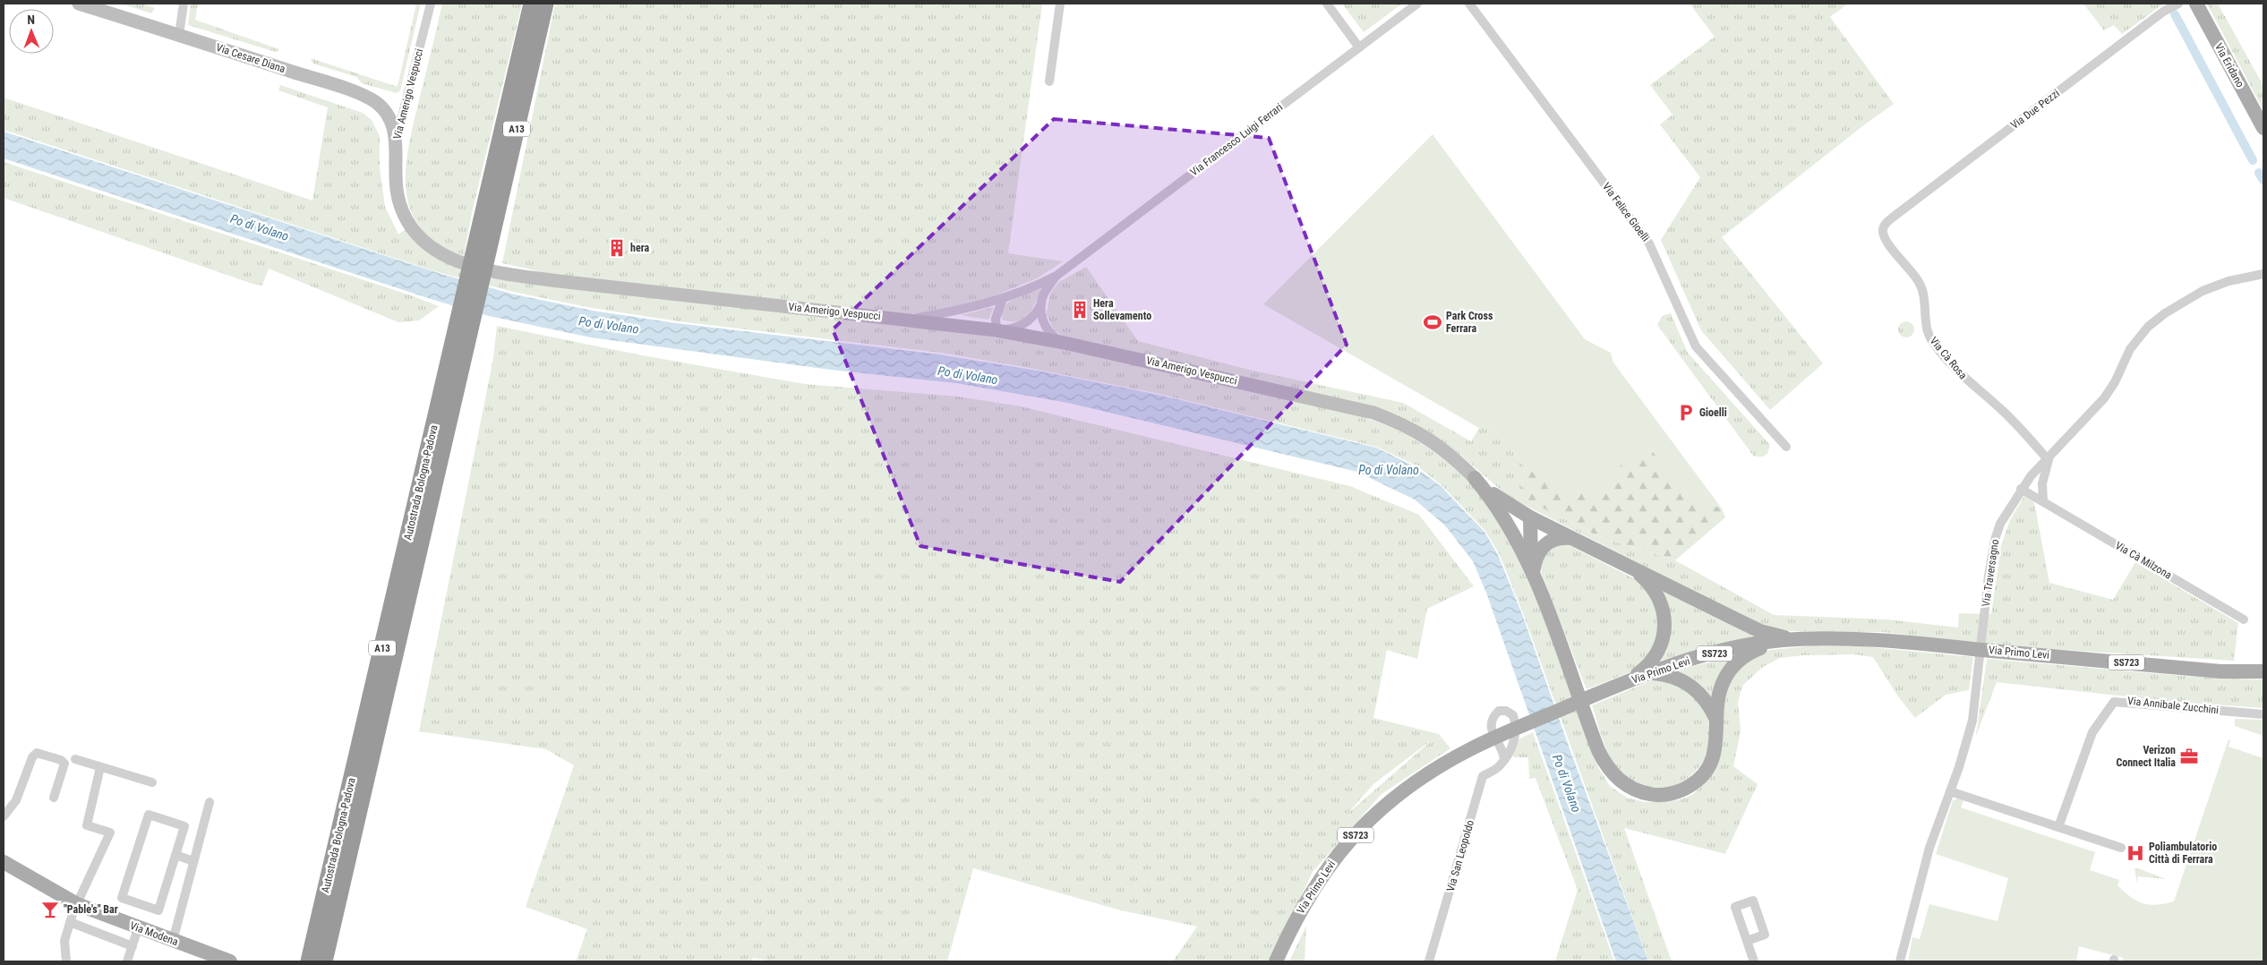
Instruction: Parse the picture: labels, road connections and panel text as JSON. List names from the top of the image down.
{
  "streets": {
    "highway": ["A13", "Autostrada Bologna-Padova"],
    "main road": [
      "Via Cesare Diana",
      "Via Eridano",
      "Via Amerigo Vespucci",
      "Via Primo Levi",
      "SS723",
      "Via Modena"
    ],
    "street": [
      "Via Due Pezzi",
      "Via Francesco Luigi Ferrari",
      "Via Felice Gioelli",
      "Via Cà Rosa",
      "Via Cà Milzona",
      "Via Traversagno",
      "Via Annibale Zucchini",
      "Via San Leopoldo"
    ]
  },
  "crossings": [
    ["Via Cesare Diana", "Via Amerigo Vespucci"],
    ["Via Amerigo Vespucci", "Via Francesco Luigi Ferrari"],
    ["Via Due Pezzi", "Via Cà Rosa"],
    ["Via Cà Rosa", "Via Traversagno"],
    ["Via Cà Milzona", "Via Traversagno"]
  ],
  "water": ["Po di Volano"],
  "places": {
    "building": ["hera", "Hera Sollevamento"],
    "sports": ["Park Cross Ferrara"],
    "parking": ["Gioelli"],
    "office": ["Verizon Connect Italia"],
    "hospital": ["Poliambulatorio Città di Ferrara"],
    "bar": ["\"Pable's\" Bar"]
  },
  "north": "top"
}
